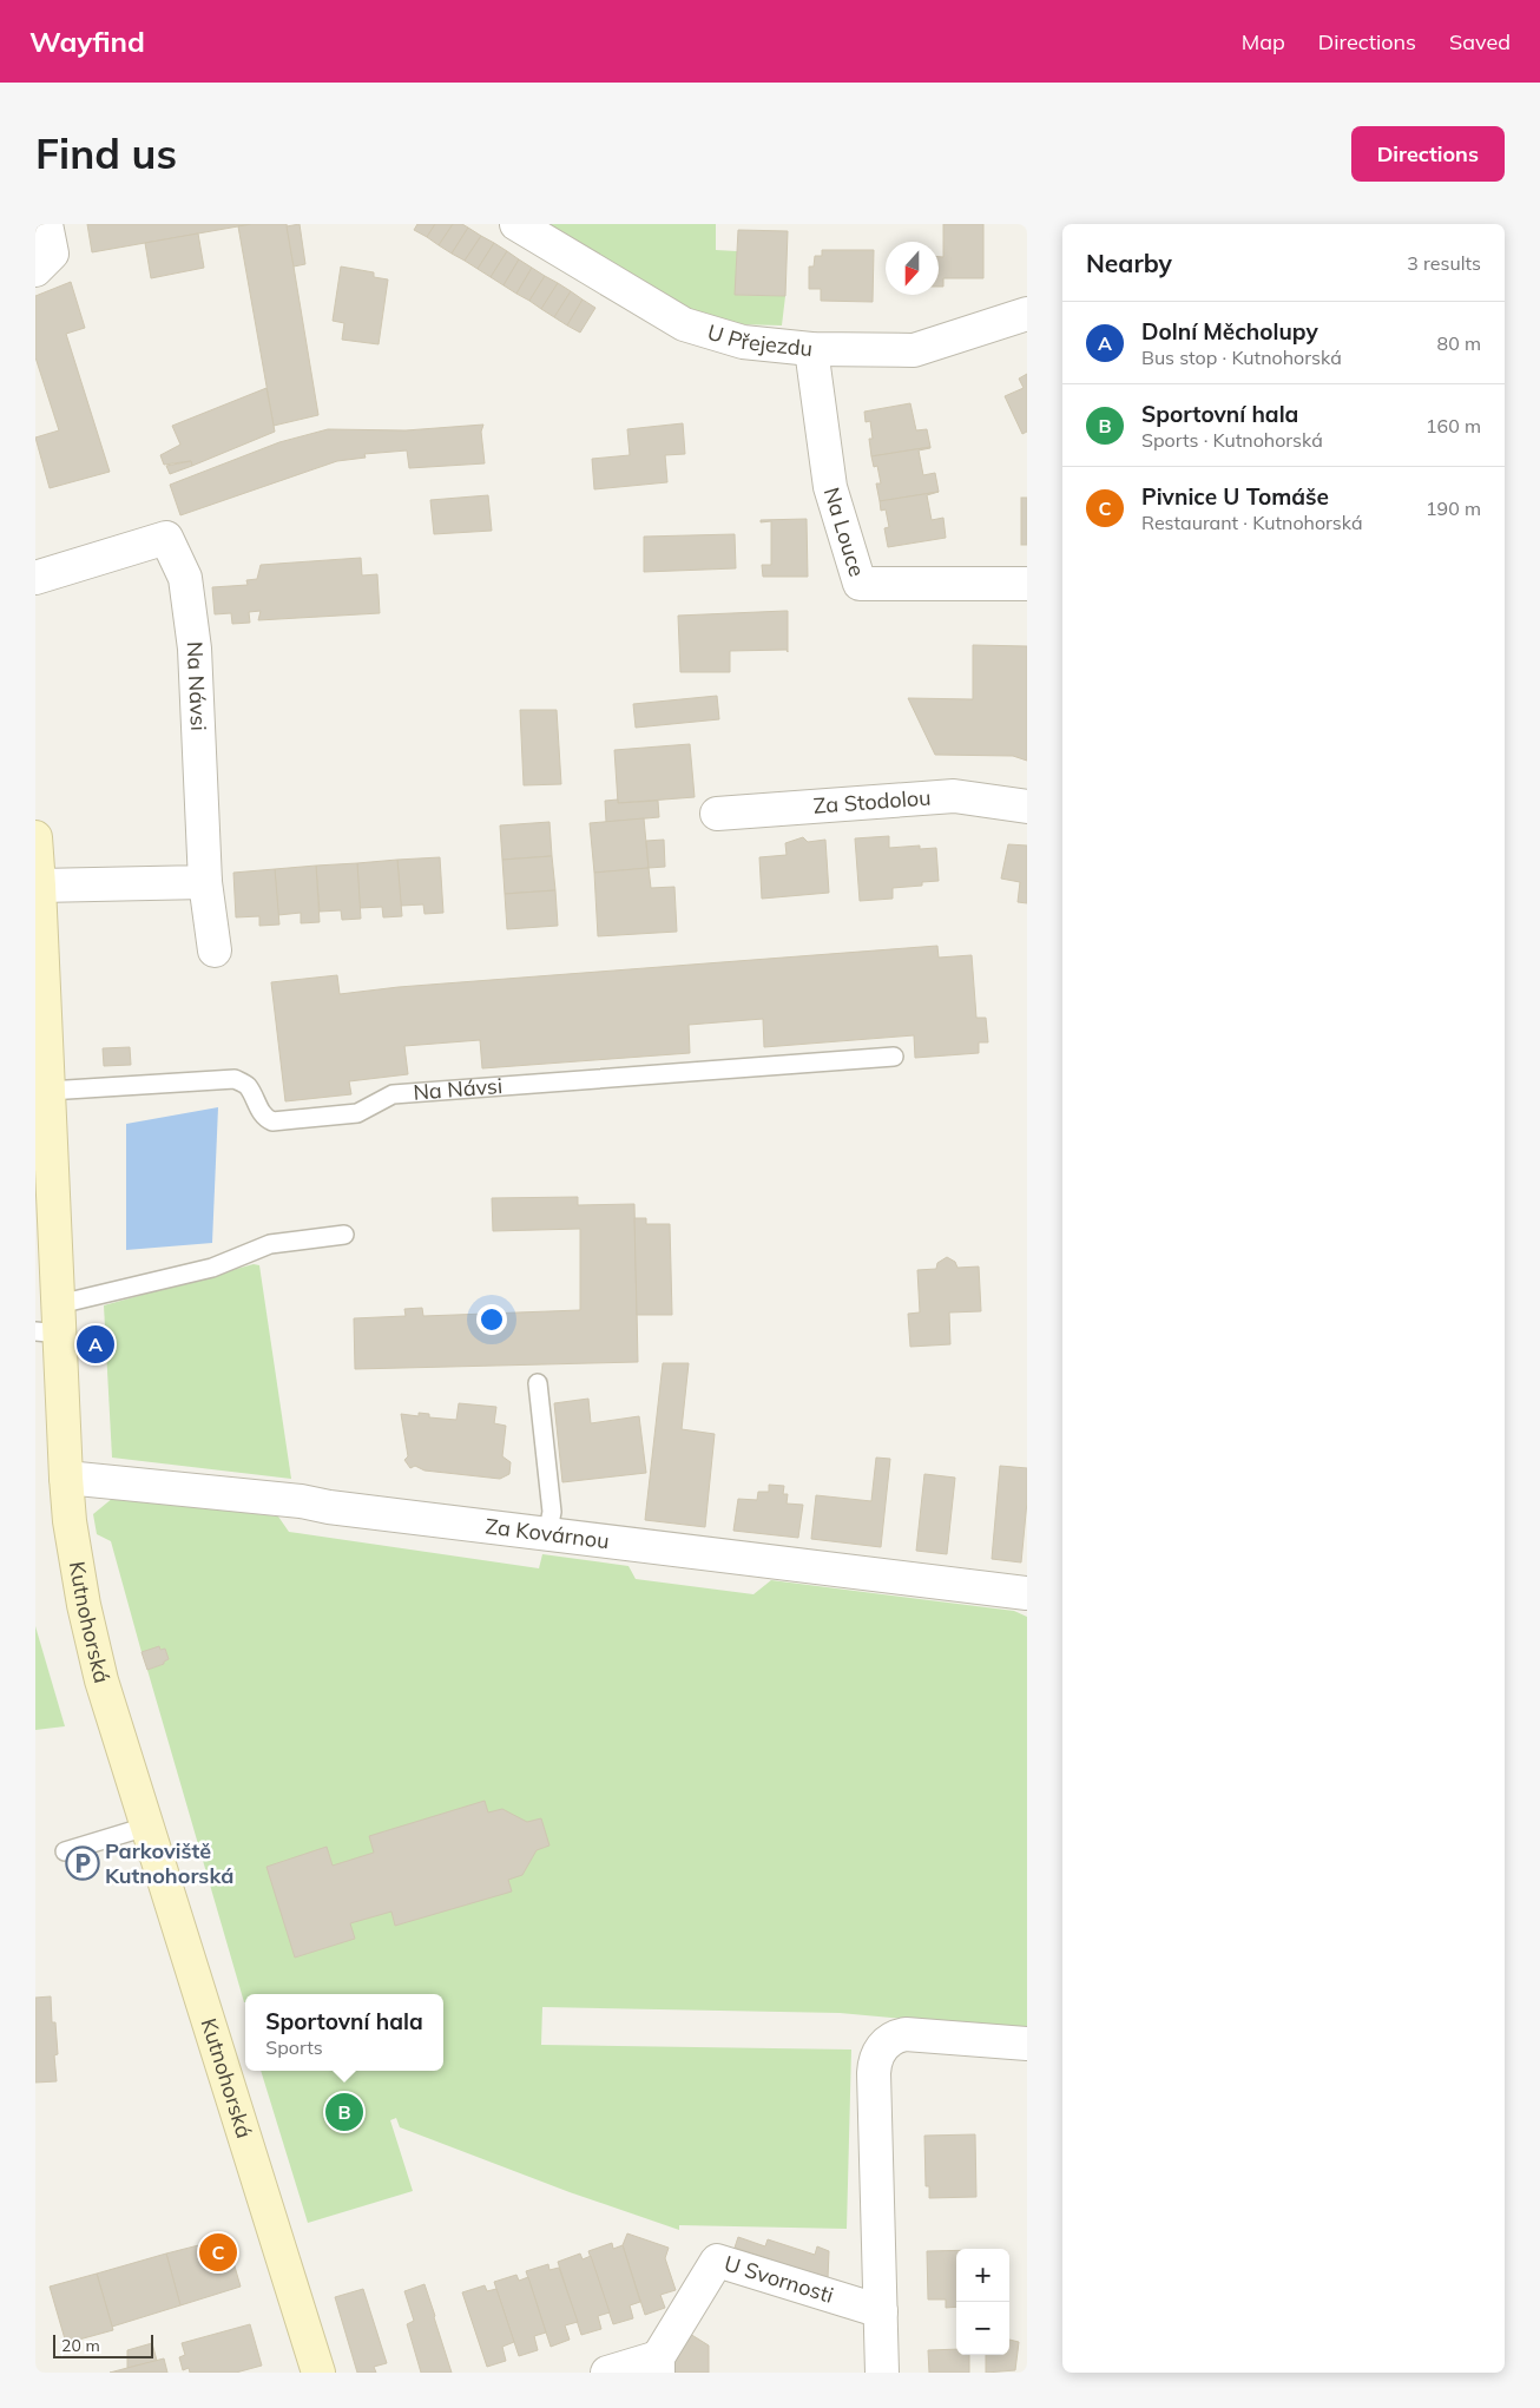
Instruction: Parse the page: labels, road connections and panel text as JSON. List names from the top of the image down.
{
  "streets": {
    "main road": ["Kutnohorská"],
    "street": [
      "U Přejezdu",
      "Na Louce",
      "Na Návsi",
      "Za Stodolou",
      "Za Kovárnou",
      "U Svornosti"
    ]
  },
  "crossings": [
    ["U Přejezdu", "Na Louce"],
    ["Na Návsi", "Kutnohorská"],
    ["Za Kovárnou", "Kutnohorská"]
  ],
  "places": {
    "parking": ["Parkoviště Kutnohorská"]
  },
  "scale_bar": "20 m",
  "north": "bottom",
  "page": {
    "header": "Wayfind",
    "nav": ["Map", "Directions", "Saved"],
    "buttons": "Directions",
    "title": "Find us",
    "heading": ["Nearby", "3 results"],
    "list": [
      {
        "mark": "A",
        "name": "Dolní Měcholupy",
        "note": "Bus stop · Kutnohorská",
        "value": "80 m"
      },
      {
        "mark": "B",
        "name": "Sportovní hala",
        "note": "Sports · Kutnohorská",
        "value": "160 m"
      },
      {
        "mark": "C",
        "name": "Pivnice U Tomáše",
        "note": "Restaurant · Kutnohorská",
        "value": "190 m"
      }
    ],
    "pins": ["A", "B", "C"],
    "popup": ["Sportovní hala", "Sports"],
    "map_buttons": ["+", "−"],
    "scale": "20 m"
  }
}
